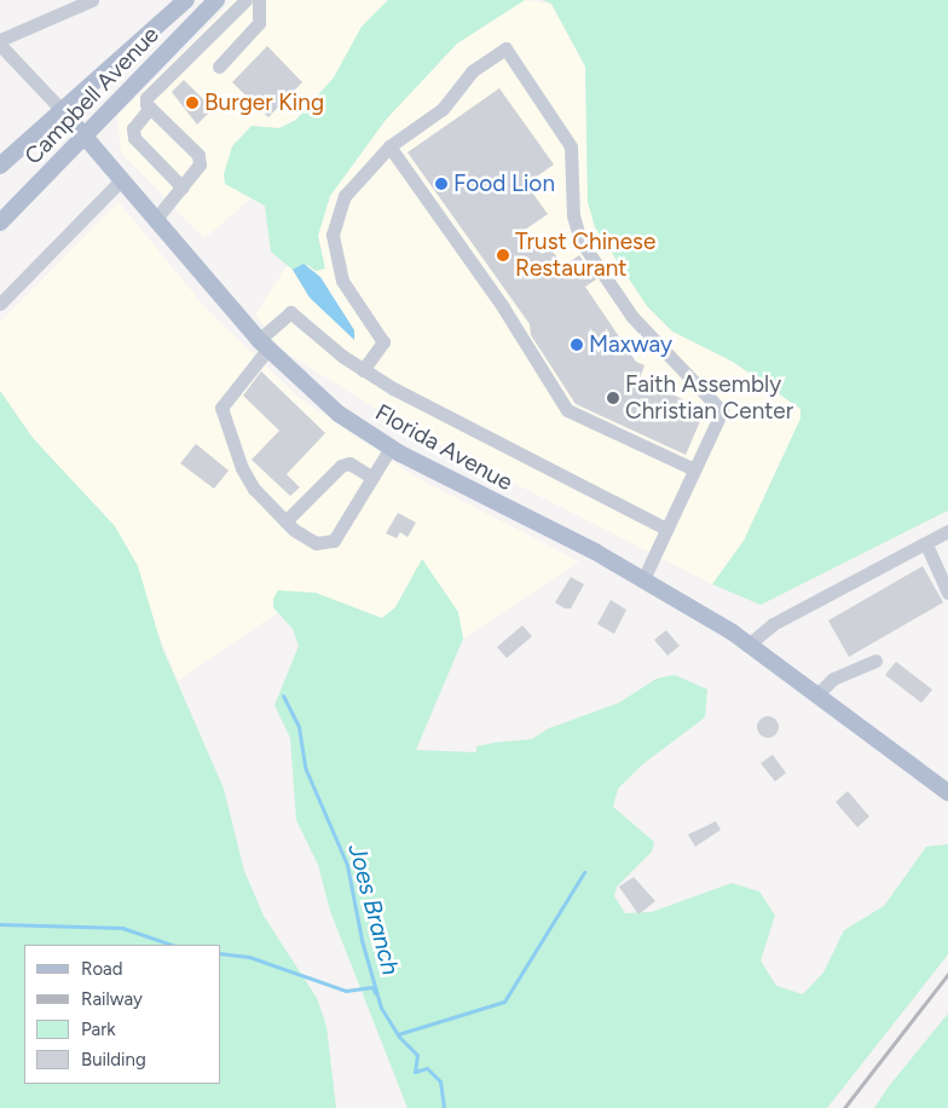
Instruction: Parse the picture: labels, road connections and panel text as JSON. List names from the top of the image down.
{
  "streets": {
    "main road": ["Campbell Avenue", "Florida Avenue"]
  },
  "crossings": [
    ["Campbell Avenue", "Florida Avenue"]
  ],
  "water": ["Joes Branch"],
  "places": [
    "Burger King",
    "Food Lion",
    "Trust Chinese Restaurant",
    "Maxway",
    "Faith Assembly Christian Center"
  ],
  "legend": [
    "Road",
    "Railway",
    "Park",
    "Building"
  ]
}
